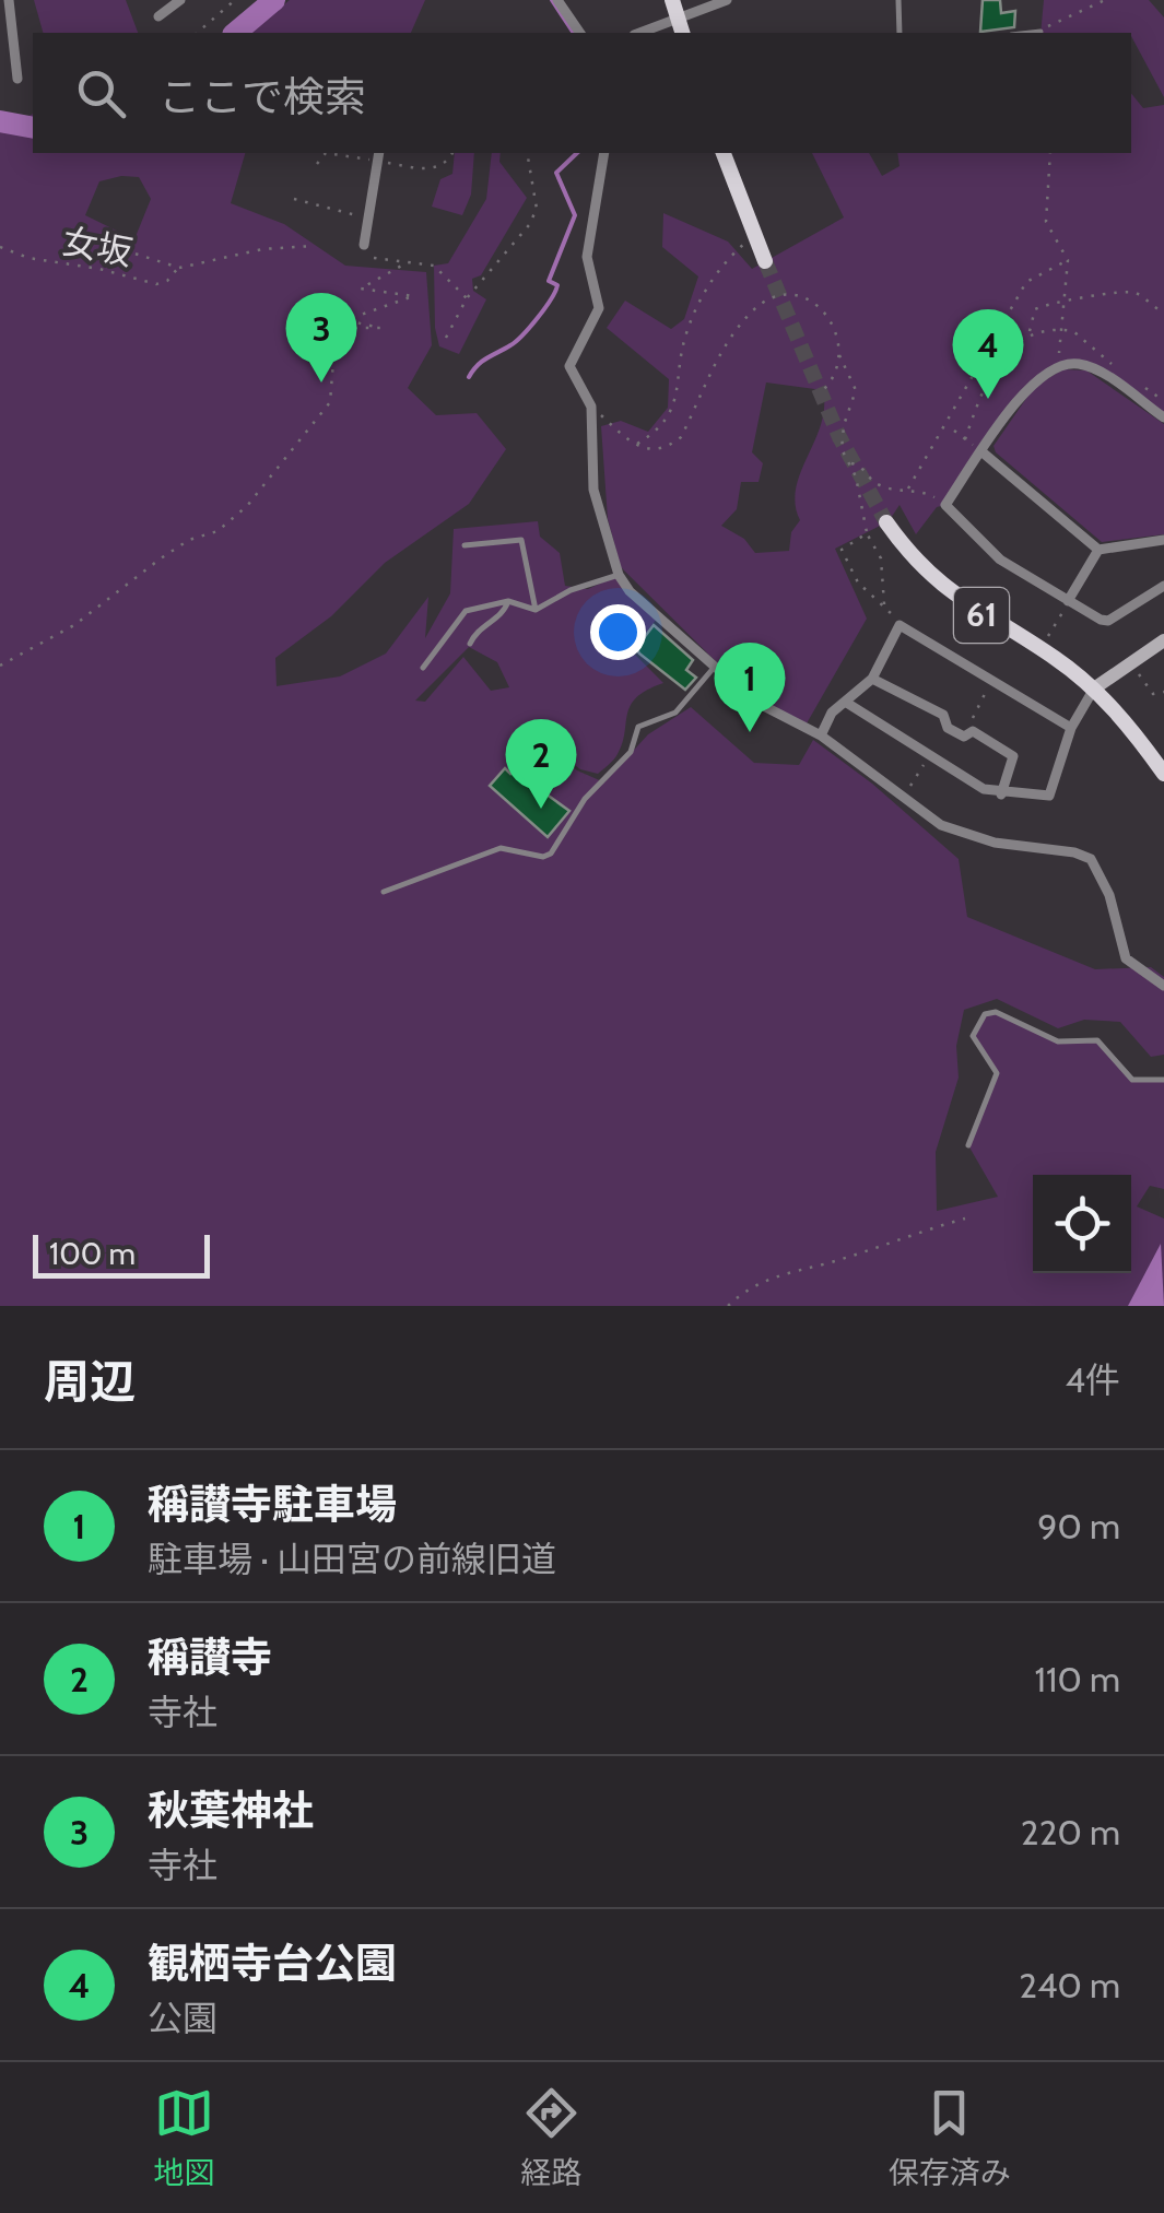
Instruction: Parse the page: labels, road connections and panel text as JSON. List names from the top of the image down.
{
  "streets": {
    "main road": ["61"],
    "path": ["女坂"]
  },
  "scale_bar": "100 m",
  "page": {
    "search": "ここで検索",
    "pins": [
      "3",
      "4",
      "1",
      "2"
    ],
    "scale": "100 m",
    "heading": ["周辺", "4件"],
    "list": [
      {
        "mark": "1",
        "name": "稱讃寺駐車場",
        "note": "駐車場 · 山田宮の前線旧道",
        "value": "90 m"
      },
      {
        "mark": "2",
        "name": "稱讃寺",
        "note": "寺社",
        "value": "110 m"
      },
      {
        "mark": "3",
        "name": "秋葉神社",
        "note": "寺社",
        "value": "220 m"
      },
      {
        "mark": "4",
        "name": "観栖寺台公園",
        "note": "公園",
        "value": "240 m"
      }
    ],
    "nav": ["地図", "経路", "保存済み"]
  }
}
